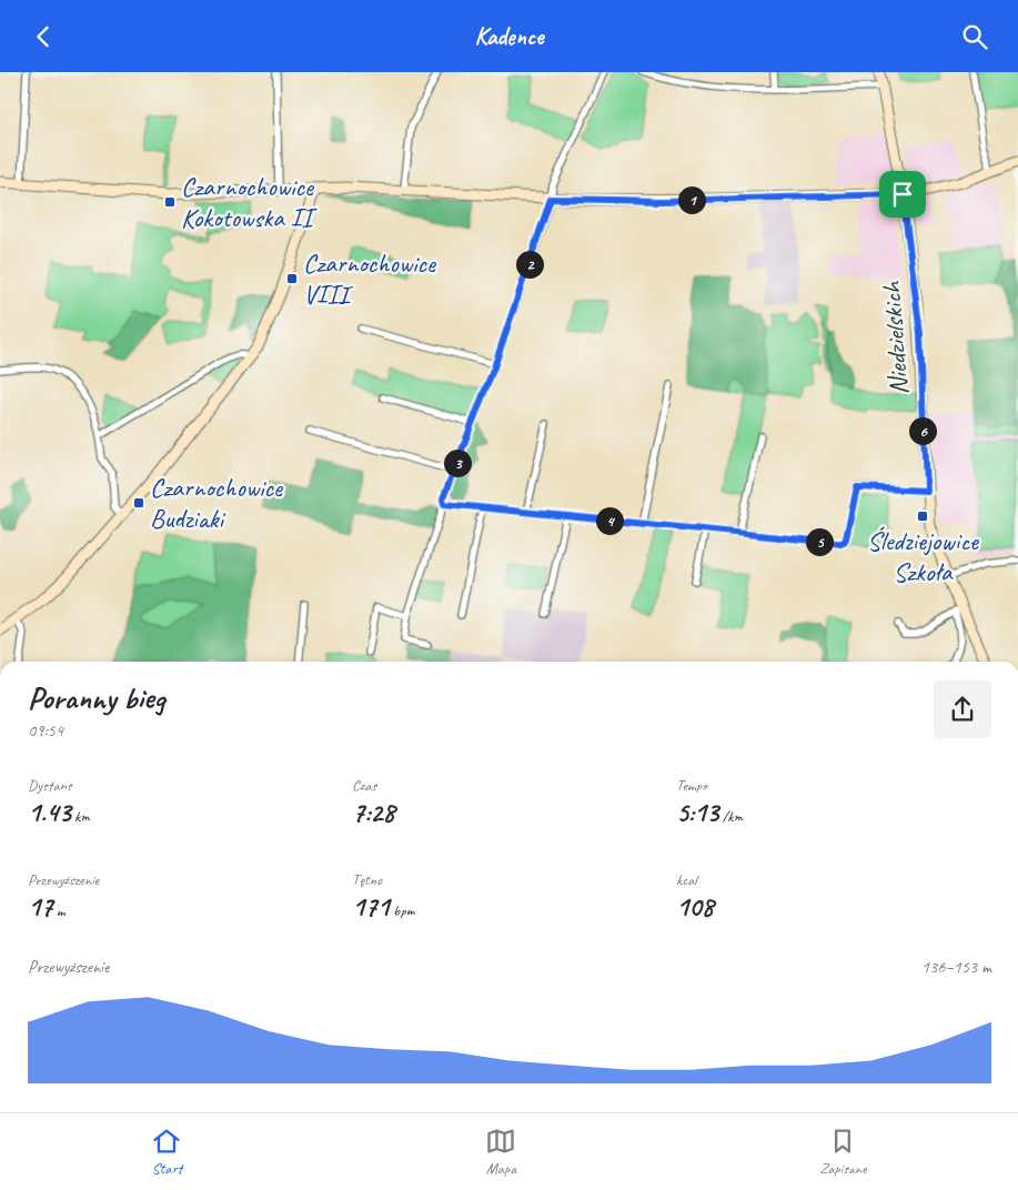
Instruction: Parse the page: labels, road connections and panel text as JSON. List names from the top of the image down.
{
  "streets": {
    "street": ["Niedzielskich"]
  },
  "places": {
    "transit": [
      "Czarnochowice Kokotowska II",
      "Czarnochowice VIII",
      "Czarnochowice Budziaki",
      "Śledziejowice Szkoła"
    ]
  },
  "page": {
    "header": "Kadence",
    "pins": [
      "1",
      "2",
      "6",
      "3",
      "4",
      "5"
    ],
    "heading": ["Poranny bieg", "09:54"],
    "stats": [
      ["Dystans", "1.43 km"],
      ["Czas", "7:28"],
      ["Tempo", "5:13 /km"],
      ["Przewyższenie", "17 m"],
      ["Tętno", "171 bpm"],
      ["kcal", "108"]
    ],
    "chart": ["Przewyższenie", "136–153 m"],
    "tabs": ["Start", "Mapa", "Zapisane"]
  }
}
